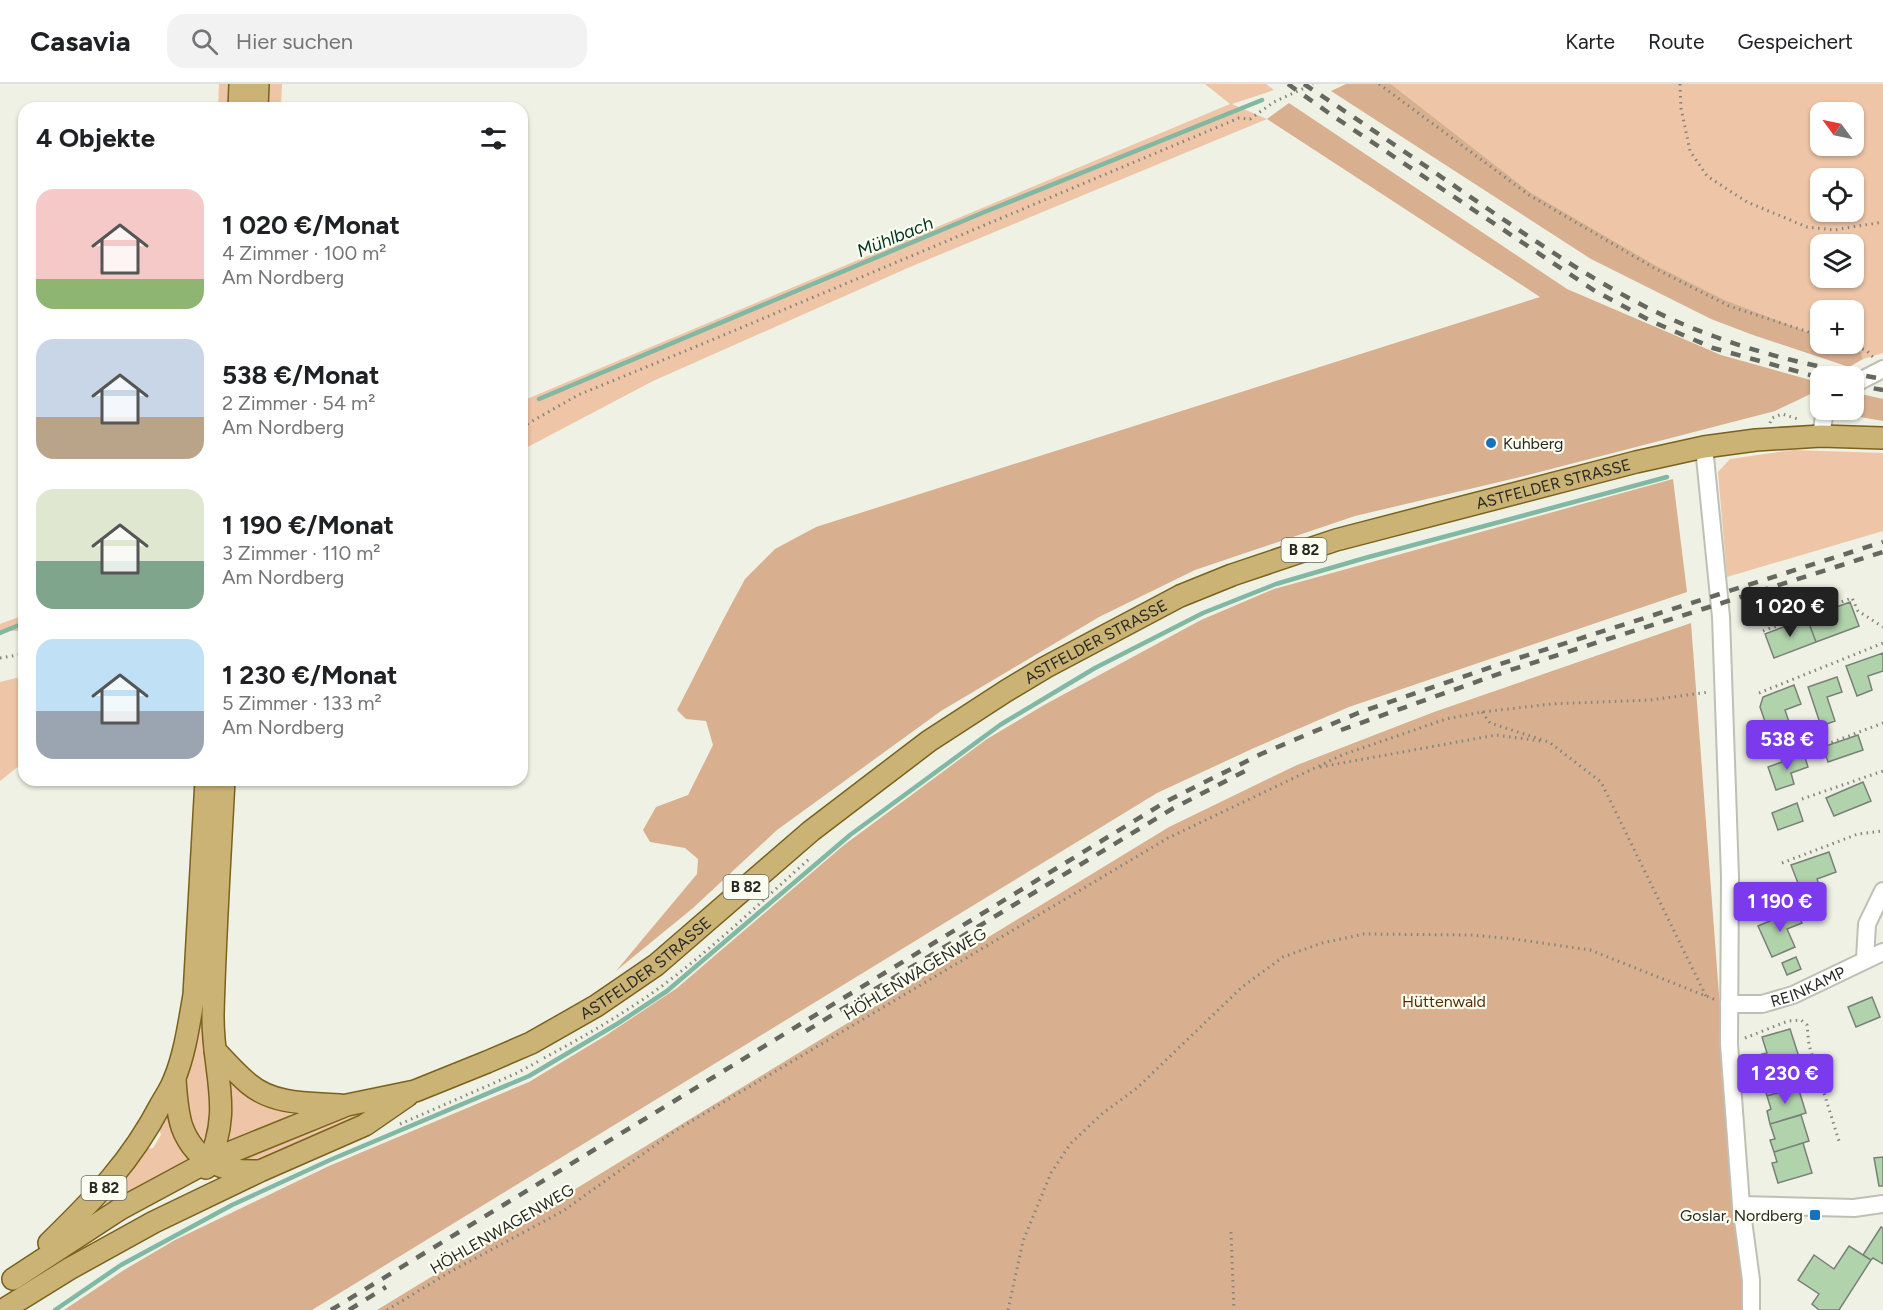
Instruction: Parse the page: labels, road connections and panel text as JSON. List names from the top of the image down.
{
  "streets": {
    "main road": ["ASTFELDER STRASSE", "B 82"],
    "street": ["REINKAMP"],
    "path": ["HÖHLENWAGENWEG"]
  },
  "crossings": [
    ["ASTFELDER STRASSE", "B 82"]
  ],
  "water": ["Mühlbach"],
  "parks": ["Hüttenwald"],
  "places": {
    "other": ["Kuhberg"],
    "transit": ["Goslar, Nordberg"]
  },
  "north": "top left",
  "page": {
    "header": "Casavia",
    "search": "Hier suchen",
    "nav": ["Karte", "Route", "Gespeichert"],
    "map_buttons": ["+", "−"],
    "heading": "4 Objekte",
    "list": [
      {
        "name": "1 020 €/Monat",
        "note": "4 Zimmer · 100 m² · Am Nordberg"
      },
      {
        "name": "538 €/Monat",
        "note": "2 Zimmer · 54 m² · Am Nordberg"
      },
      {
        "name": "1 190 €/Monat",
        "note": "3 Zimmer · 110 m² · Am Nordberg"
      },
      {
        "name": "1 230 €/Monat",
        "note": "5 Zimmer · 133 m² · Am Nordberg"
      }
    ],
    "price": [
      "1 020 €",
      "538 €",
      "1 190 €",
      "1 230 €"
    ]
  }
}
